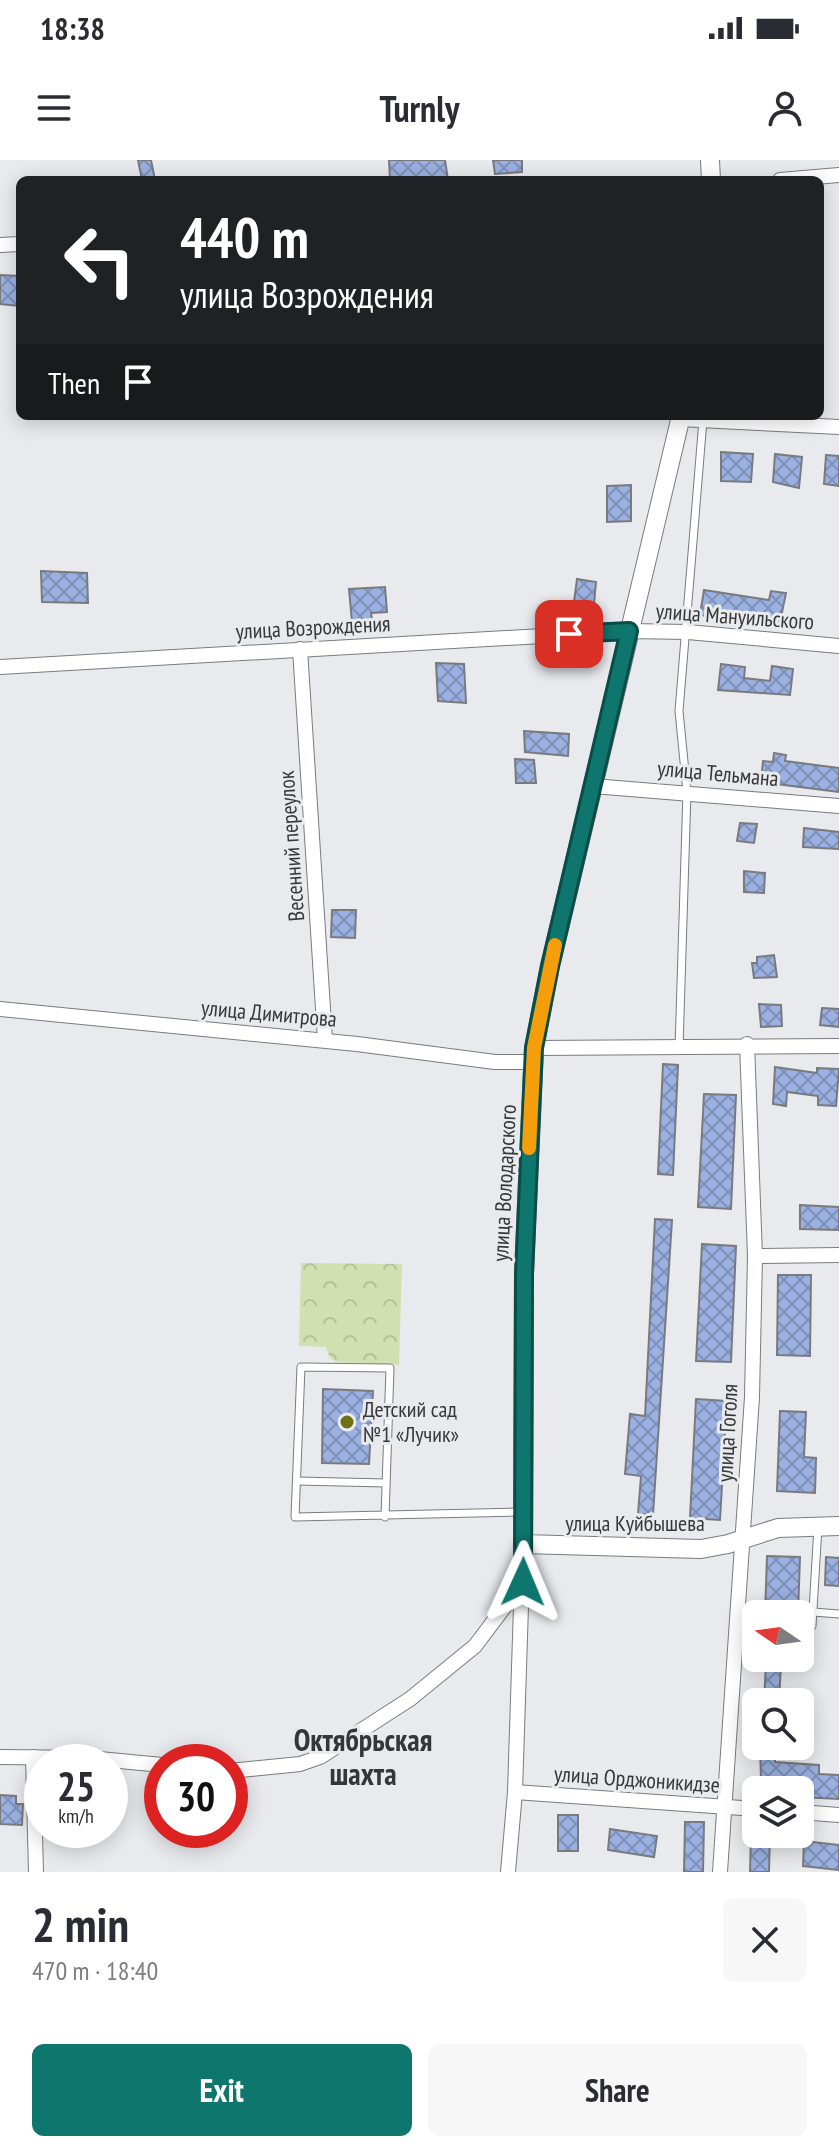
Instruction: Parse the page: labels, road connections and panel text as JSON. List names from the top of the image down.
{
  "streets": {
    "street": [
      "улица Мануильского",
      "улица Возрождения",
      "улица Тельмана",
      "Весенний переулок",
      "улица Димитрова",
      "улица Володарского",
      "улица Гоголя",
      "улица Куйбышева",
      "улица Орджоникидзе"
    ]
  },
  "crossings": [
    ["улица Мануильского", "улица Возрождения"],
    ["улица Мануильского", "улица Володарского"],
    ["улица Возрождения", "Весенний переулок"],
    ["улица Возрождения", "улица Володарского"],
    ["улица Тельмана", "улица Володарского"],
    ["Весенний переулок", "улица Димитрова"],
    ["улица Димитрова", "улица Володарского"],
    ["улица Димитрова", "улица Гоголя"],
    ["улица Володарского", "улица Куйбышева"],
    ["улица Володарского", "улица Орджоникидзе"],
    ["улица Гоголя", "улица Куйбышева"],
    ["улица Гоголя", "улица Орджоникидзе"]
  ],
  "districts": ["Октябрьская шахта"],
  "places": ["Детский сад №1 «Лучик»"],
  "north": "left",
  "page": {
    "status": "18:38",
    "header": "Turnly",
    "turn": ["440 m", "улица Возрождения"],
    "then": "Then",
    "speed": "25 km/h",
    "limit": "30",
    "heading": ["2 min", "470 m · 18:40"],
    "buttons": ["Exit", "Share"]
  }
}
